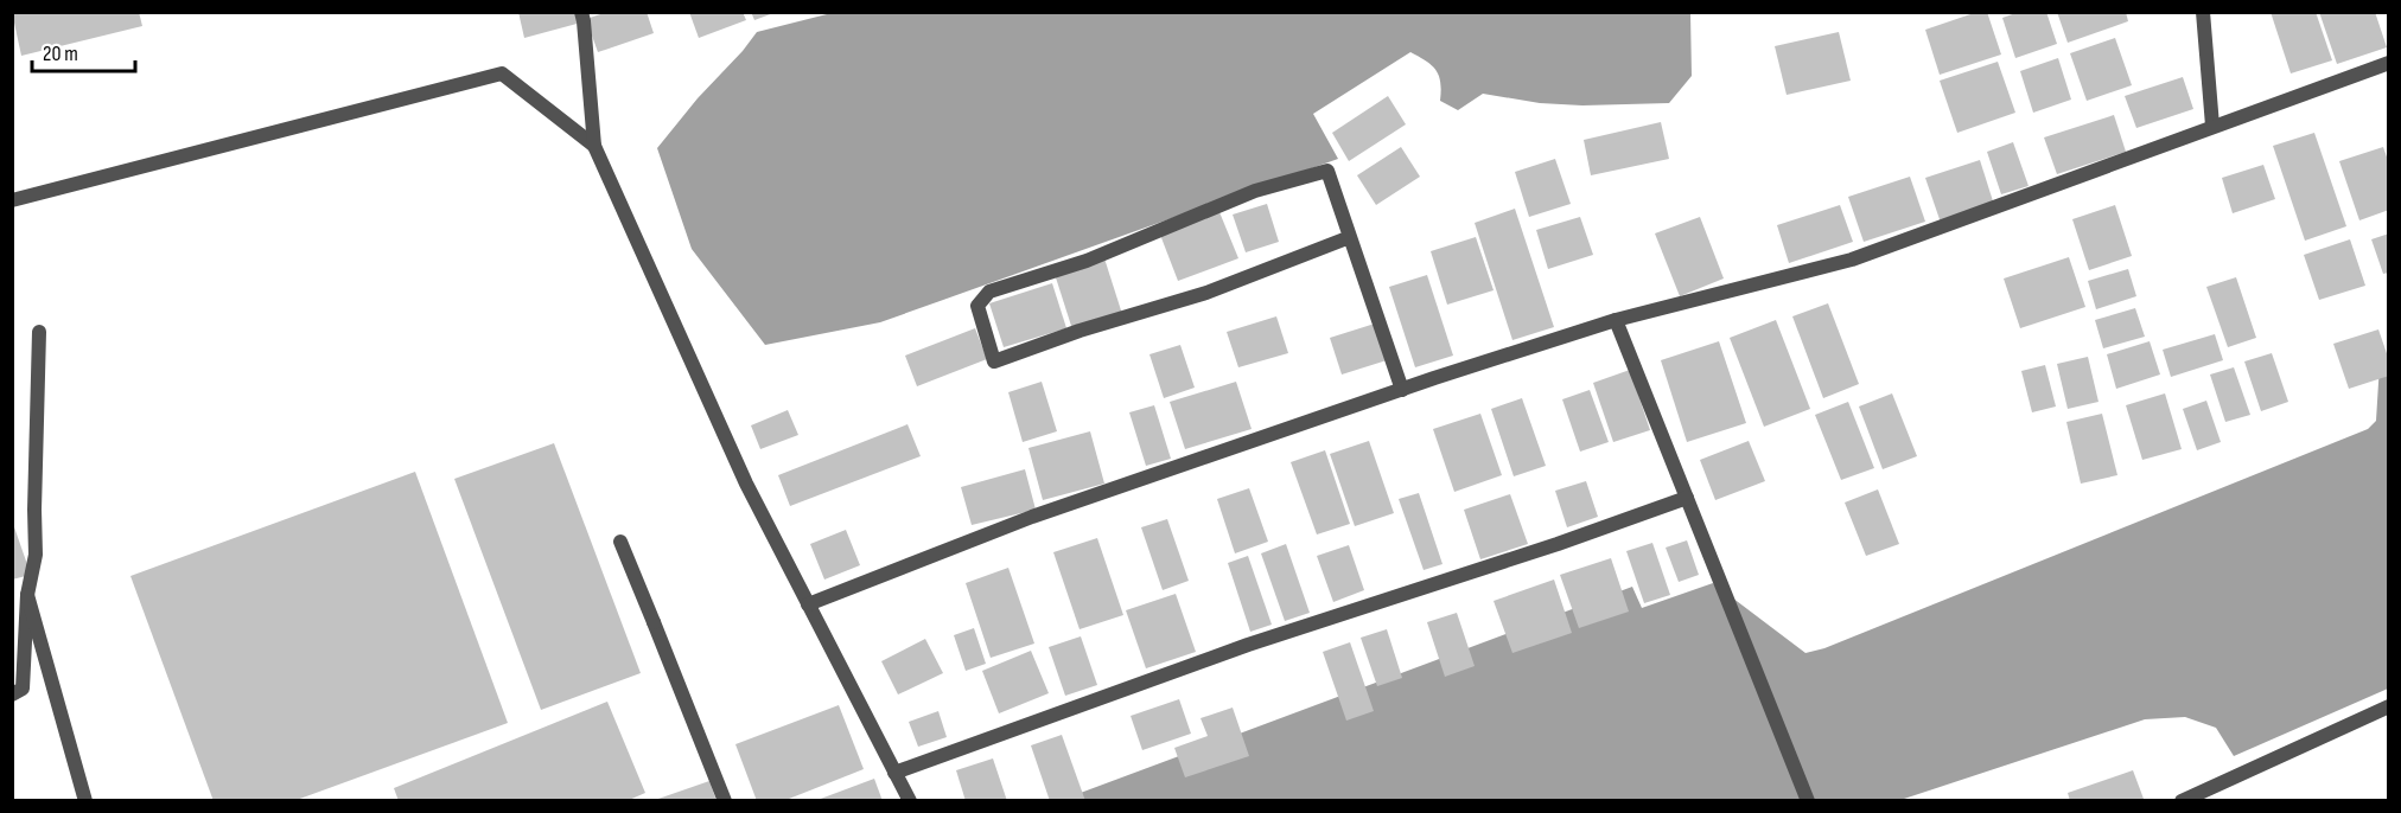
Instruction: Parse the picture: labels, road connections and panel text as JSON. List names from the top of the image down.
{
  "scale_bar": "20 m"
}
